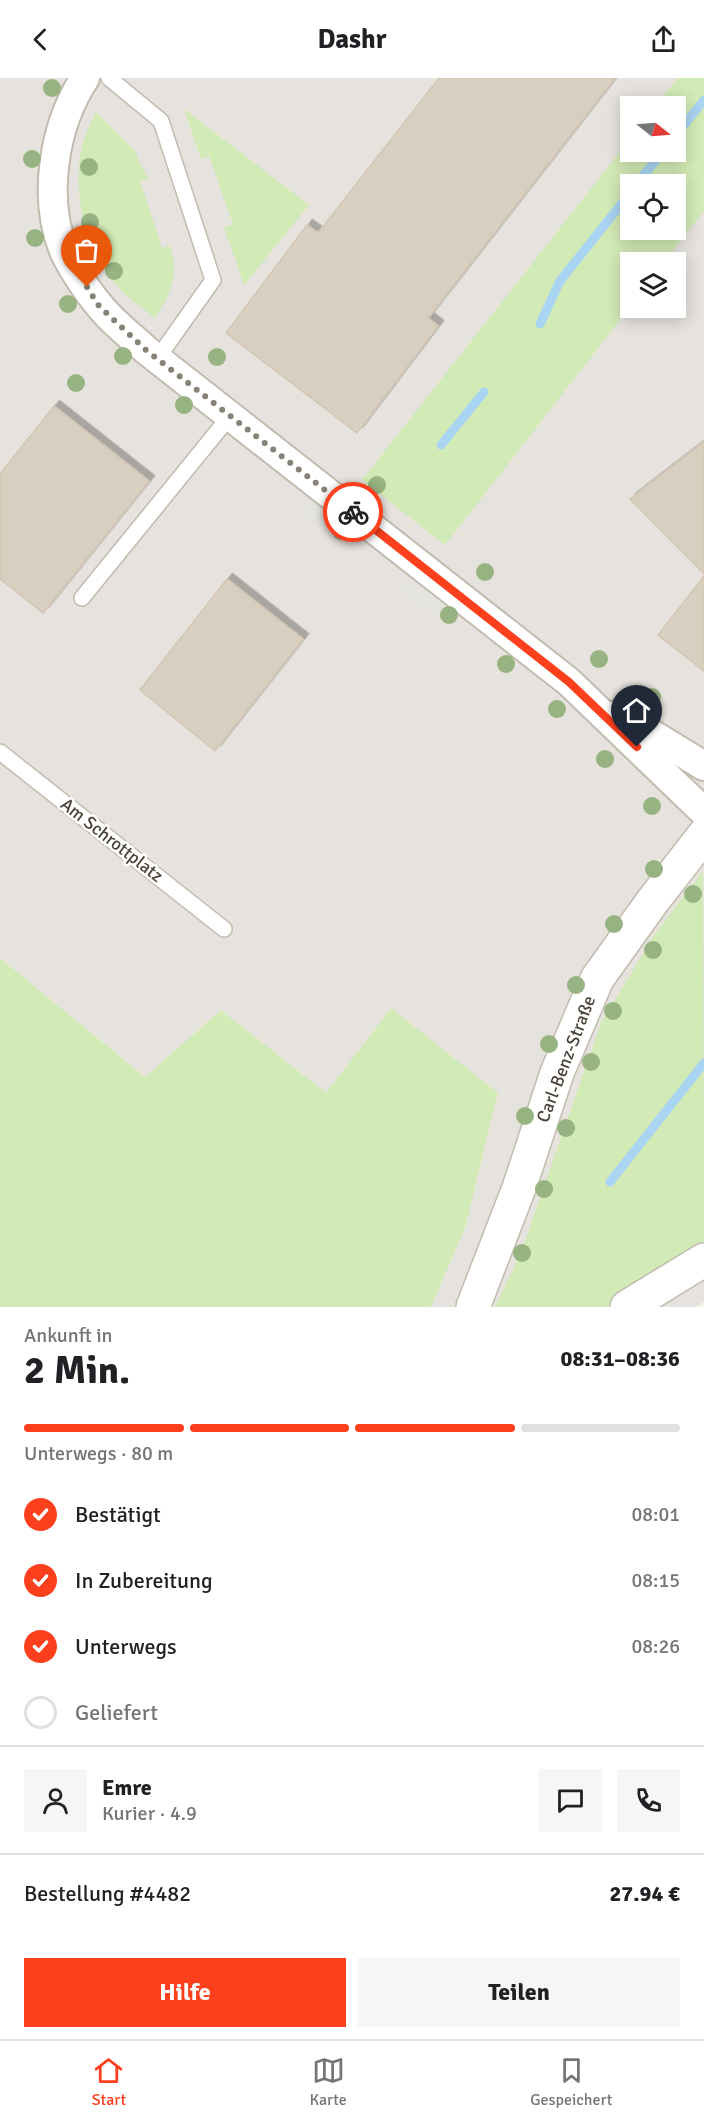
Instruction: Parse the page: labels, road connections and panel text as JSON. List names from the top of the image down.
{
  "streets": {
    "street": ["Carl-Benz-Straße"],
    "lane": ["Am Schrottplatz"]
  },
  "north": "right",
  "page": {
    "header": "Dashr",
    "heading": ["2 Min.", "Ankunft in", "08:31–08:36"],
    "panel": [
      "Emre",
      "Kurier · 4.9",
      "Bestellung #4482",
      "27.94 €"
    ],
    "bar": "Unterwegs · 80 m",
    "list": [
      ["Bestätigt", "08:01"],
      ["In Zubereitung", "08:15"],
      ["Unterwegs", "08:26"],
      "Geliefert"
    ],
    "buttons": ["Hilfe", "Teilen"],
    "tabs": ["Start", "Karte", "Gespeichert"]
  }
}
